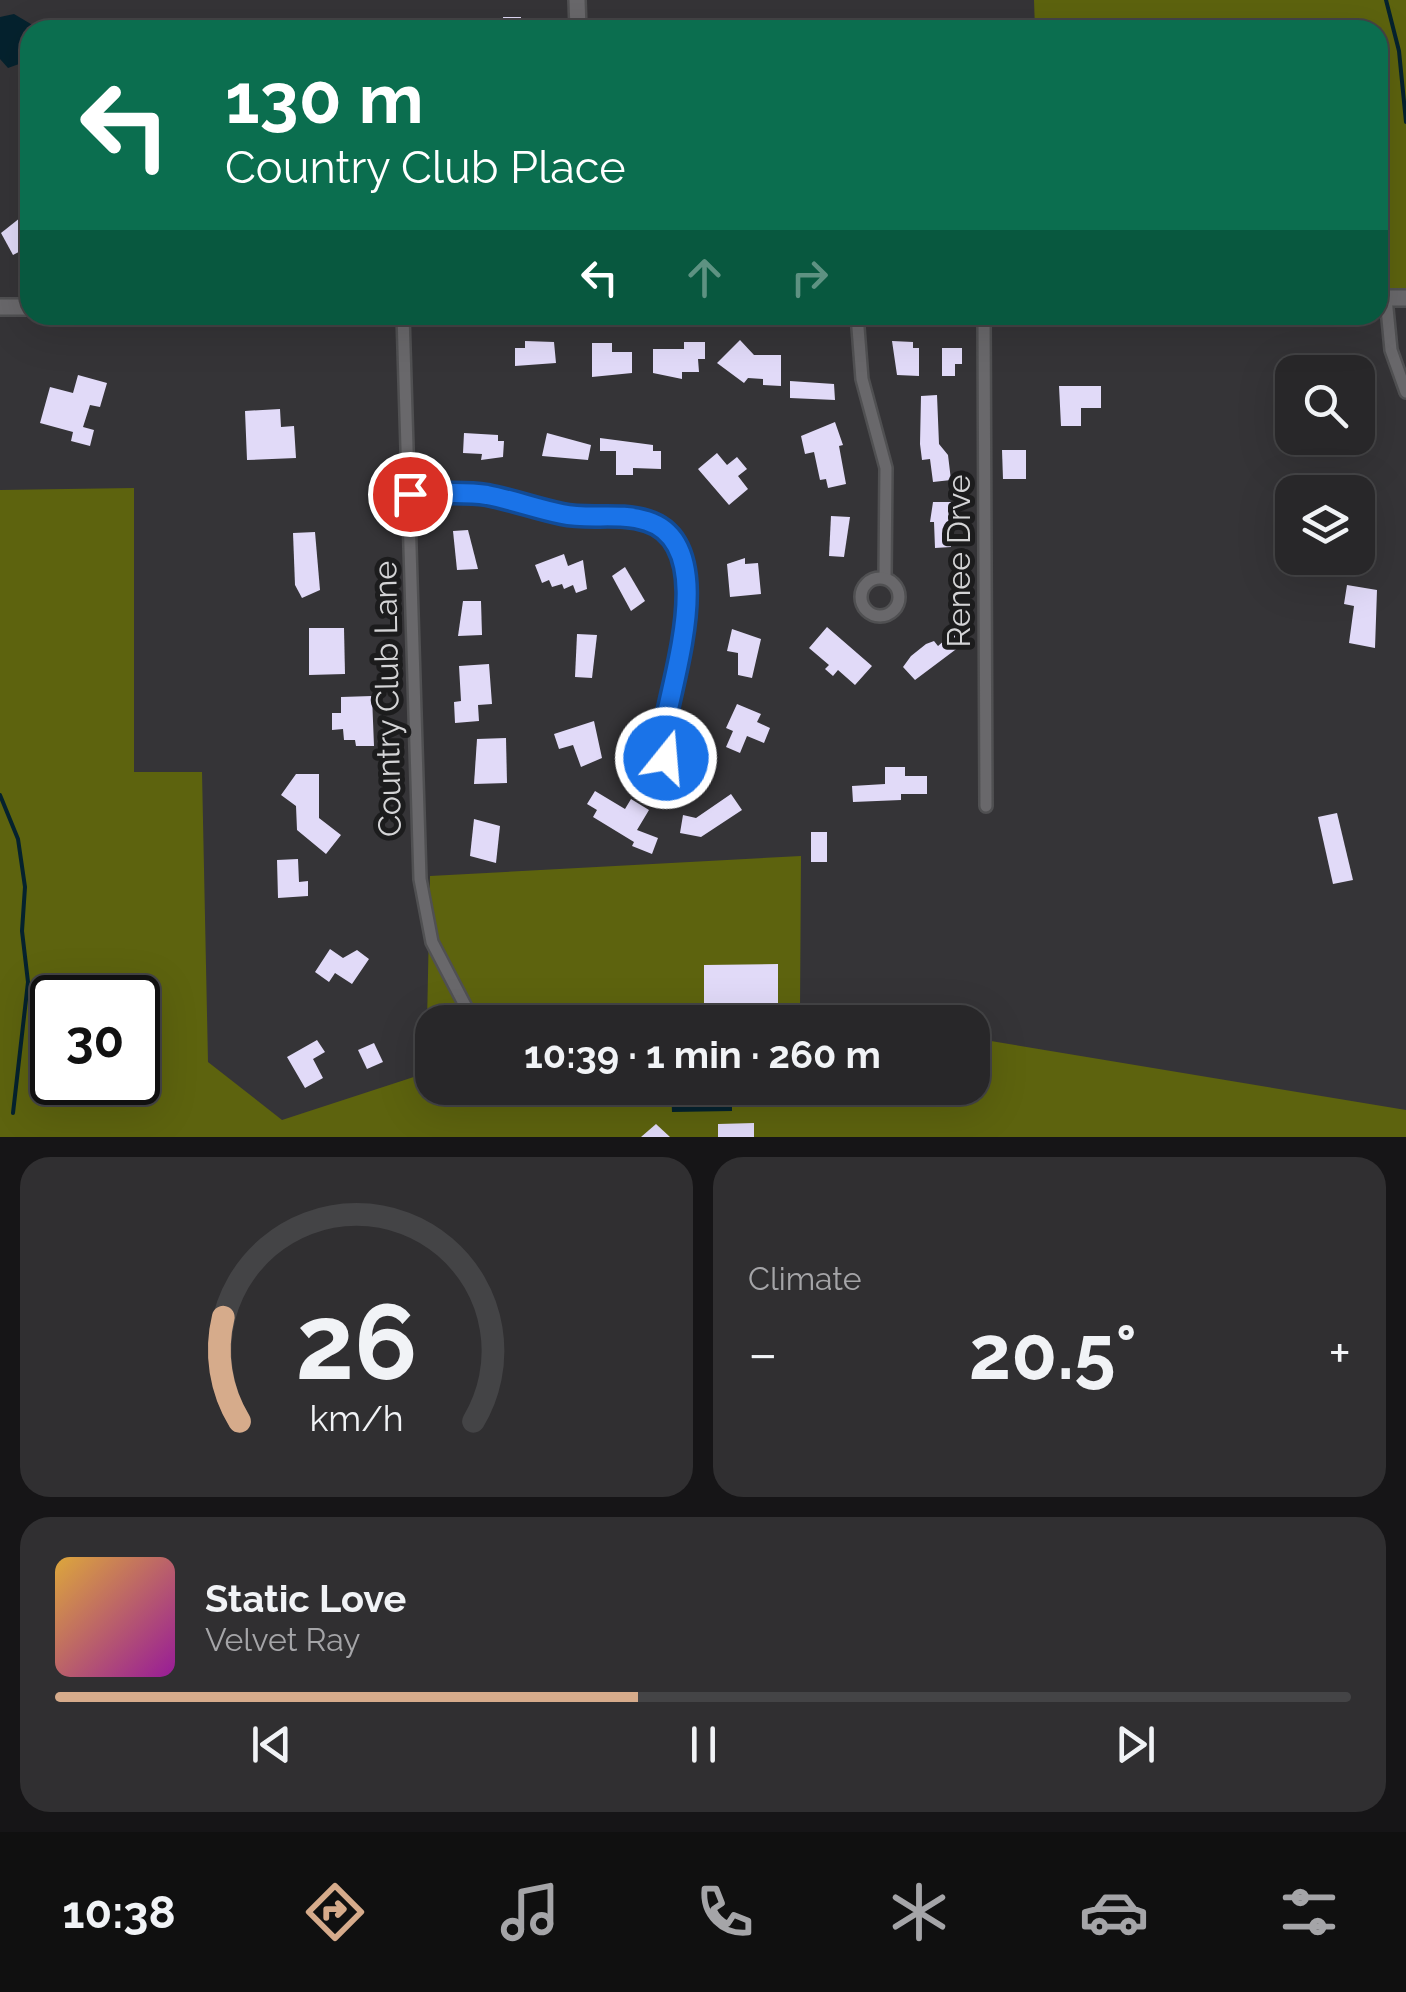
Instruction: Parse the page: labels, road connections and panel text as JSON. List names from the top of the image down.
{
  "streets": {
    "street": ["Renee Drve", "Country Club Lane"]
  },
  "page": {
    "turn": ["130 m", "Country Club Place"],
    "limit": "30",
    "trip": "10:39 · 1 min · 260 m",
    "tile": "Climate",
    "heat": ["−", "20.5°", "+"],
    "song": ["Static Love", "Velvet Ray"],
    "tabs": "10:38",
    "gauge": ["26", "km/h"]
  }
}
